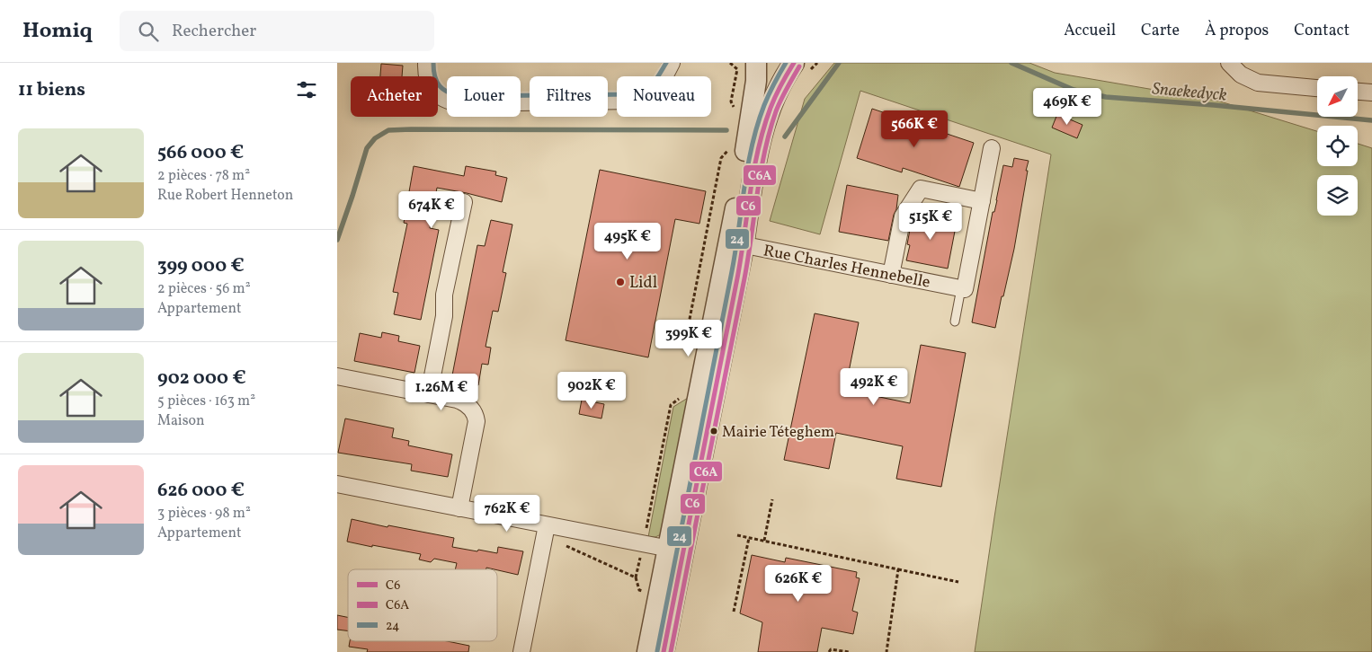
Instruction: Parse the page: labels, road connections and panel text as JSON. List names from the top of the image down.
{
  "streets": {
    "street": ["Rue Charles Hennebelle"]
  },
  "water": ["Snaekedyck"],
  "places": ["Lidl", "Mairie Téteghem"],
  "lines": ["transit line C6", "transit line 24", "transit line C6A"],
  "legend": ["C6", "C6A", "24"],
  "north": "bottom left",
  "page": {
    "header": "Homiq",
    "search": "Rechercher",
    "nav": [
      "Accueil",
      "Carte",
      "À propos",
      "Contact"
    ],
    "heading": "11 biens",
    "chip": [
      "Acheter",
      "Louer",
      "Filtres",
      "Nouveau"
    ],
    "price": [
      "469K €",
      "566K €",
      "674K €",
      "515K €",
      "495K €",
      "399K €",
      "492K €",
      "902K €",
      "1.26M €",
      "762K €",
      "626K €"
    ],
    "list": [
      {
        "name": "566 000 €",
        "note": "2 pièces · 78 m² · Rue Robert Henneton"
      },
      {
        "name": "399 000 €",
        "note": "2 pièces · 56 m² · Appartement"
      },
      {
        "name": "902 000 €",
        "note": "5 pièces · 163 m² · Maison"
      },
      {
        "name": "626 000 €",
        "note": "3 pièces · 98 m² · Appartement"
      }
    ]
  }
}
